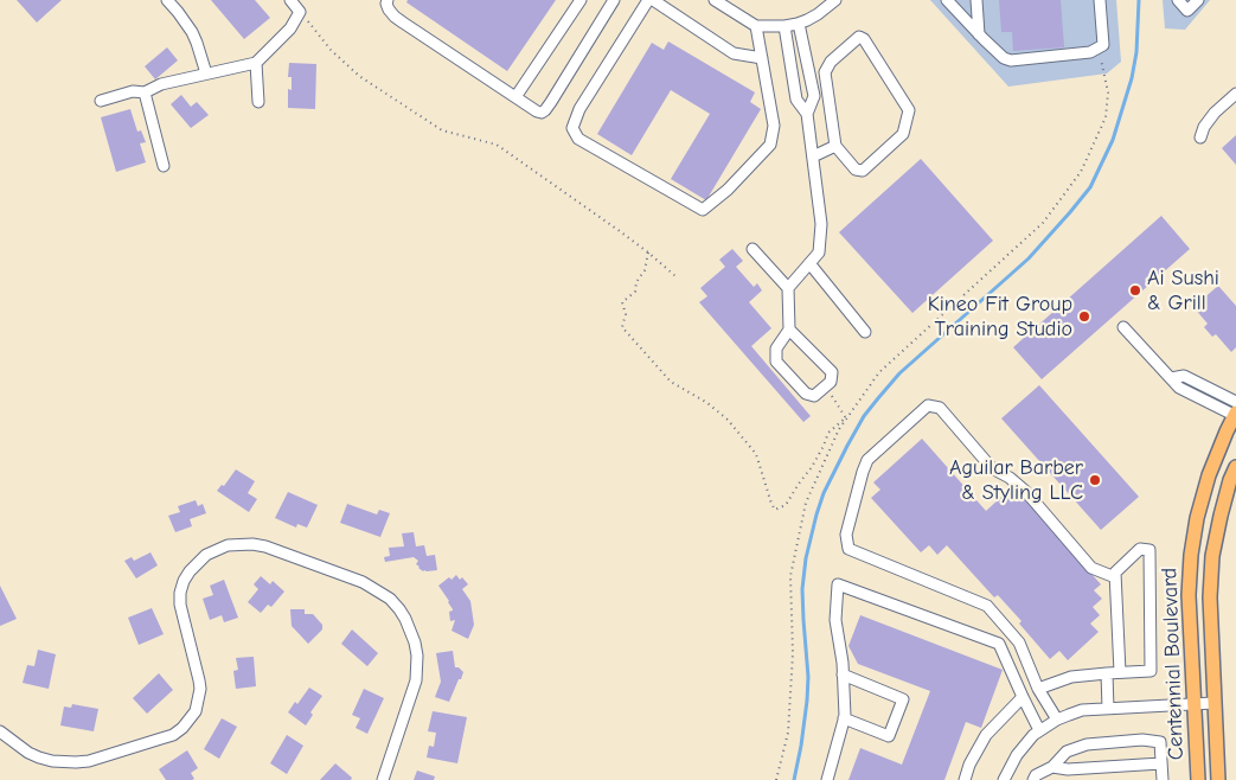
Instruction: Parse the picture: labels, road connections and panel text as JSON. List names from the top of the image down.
{
  "streets": {
    "main road": ["Centennial Boulevard"]
  },
  "places": ["Ai Sushi & Grill", "Kineo Fit Group Training Studio", "Aguilar Barber & Styling LLC"]
}
